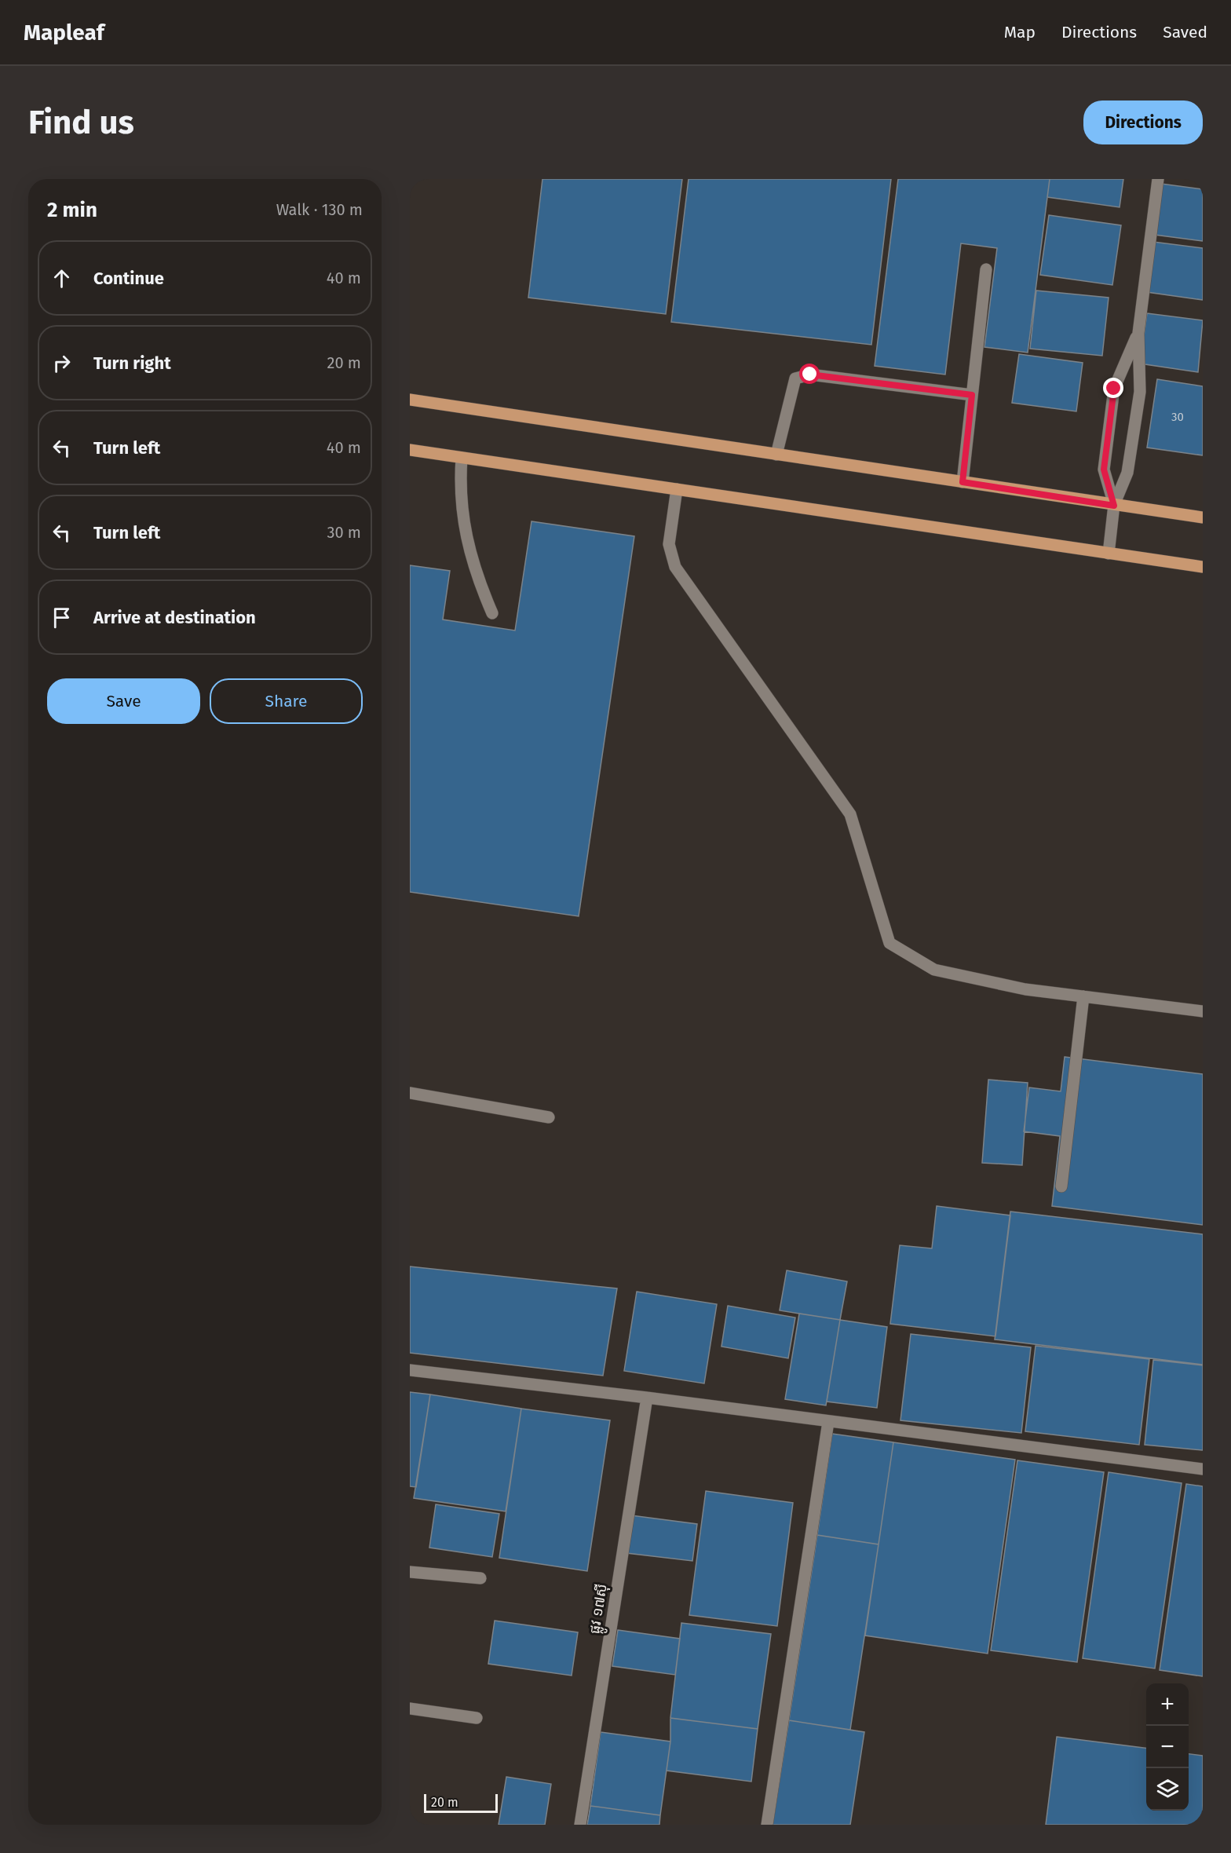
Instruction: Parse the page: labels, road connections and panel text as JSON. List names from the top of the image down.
{
  "streets": {
    "street": ["ផ្លូវ ១៧ស៊ី"]
  },
  "house_numbers": ["30"],
  "scale_bar": "20 m",
  "page": {
    "header": "Mapleaf",
    "nav": ["Map", "Directions", "Saved"],
    "buttons": [
      "Directions",
      ["Save", "Share"]
    ],
    "title": "Find us",
    "heading": ["2 min", "Walk · 130 m"],
    "list": [
      ["Continue", "40 m"],
      ["Turn right", "20 m"],
      ["Turn left", "40 m"],
      ["Turn left", "30 m"],
      "Arrive at destination"
    ],
    "map_buttons": ["+", "−"],
    "scale": "20 m"
  }
}
